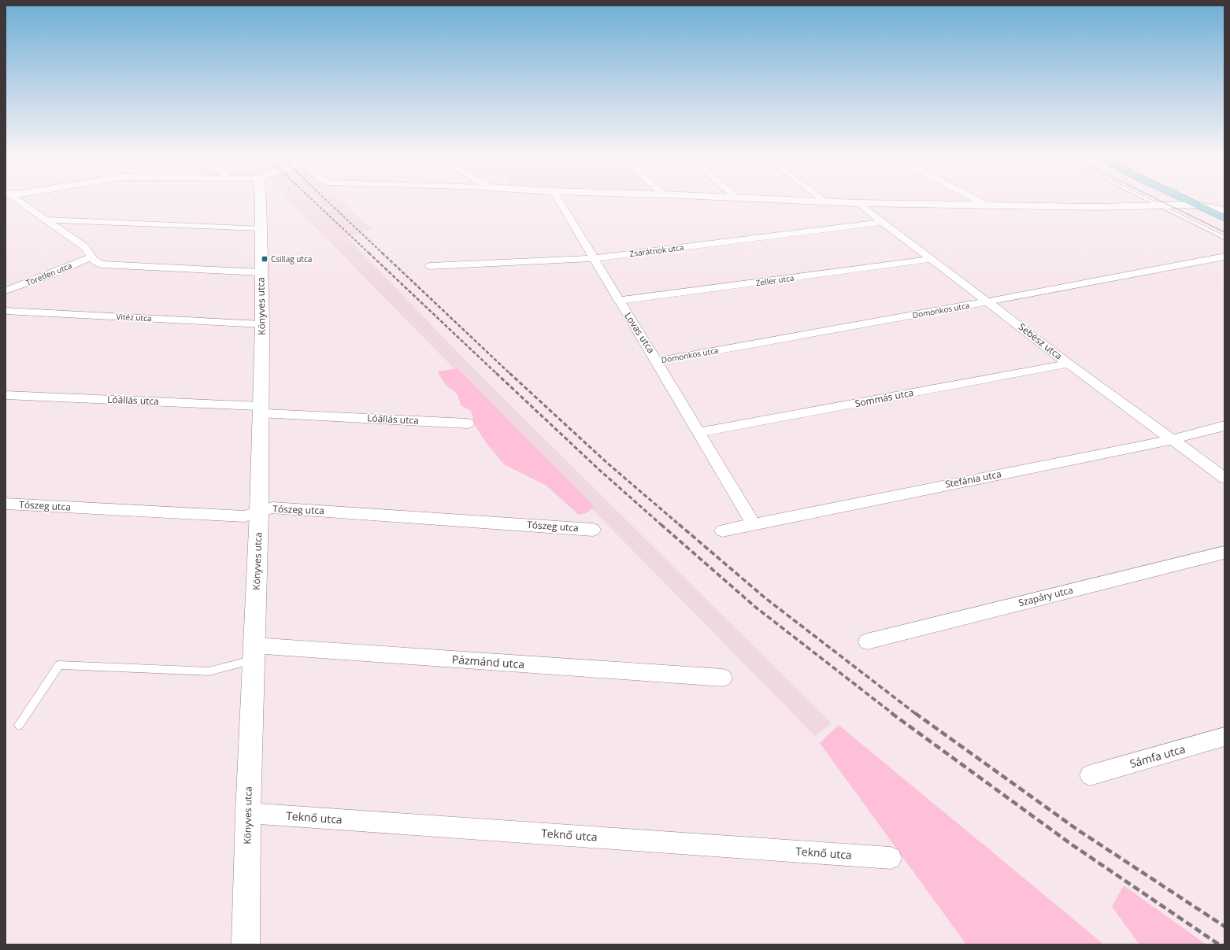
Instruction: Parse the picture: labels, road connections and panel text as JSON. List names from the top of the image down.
{
  "streets": {
    "main road": ["Könyves utca"],
    "street": [
      "Zsarátnok utca",
      "Töretlen utca",
      "Zeller utca",
      "Domonkos utca",
      "Vitéz utca",
      "Lovas utca",
      "Sebész utca",
      "Sommás utca",
      "Lóállás utca",
      "Stefánia utca",
      "Tószeg utca",
      "Szapáry utca",
      "Pázmánd utca",
      "Sámfa utca",
      "Teknő utca"
    ]
  },
  "crossings": [
    ["Zsarátnok utca", "Lovas utca"],
    ["Zsarátnok utca", "Sebész utca"],
    ["Zeller utca", "Lovas utca"],
    ["Zeller utca", "Sebész utca"],
    ["Könyves utca", "Vitéz utca"],
    ["Könyves utca", "Lóállás utca"],
    ["Könyves utca", "Tószeg utca"],
    ["Könyves utca", "Pázmánd utca"],
    ["Könyves utca", "Teknő utca"],
    ["Domonkos utca", "Lovas utca"],
    ["Domonkos utca", "Sebész utca"],
    ["Lovas utca", "Sommás utca"],
    ["Lovas utca", "Stefánia utca"],
    ["Sebész utca", "Sommás utca"],
    ["Sebész utca", "Stefánia utca"]
  ],
  "places": {
    "transit": ["Csillag utca"]
  }
}
